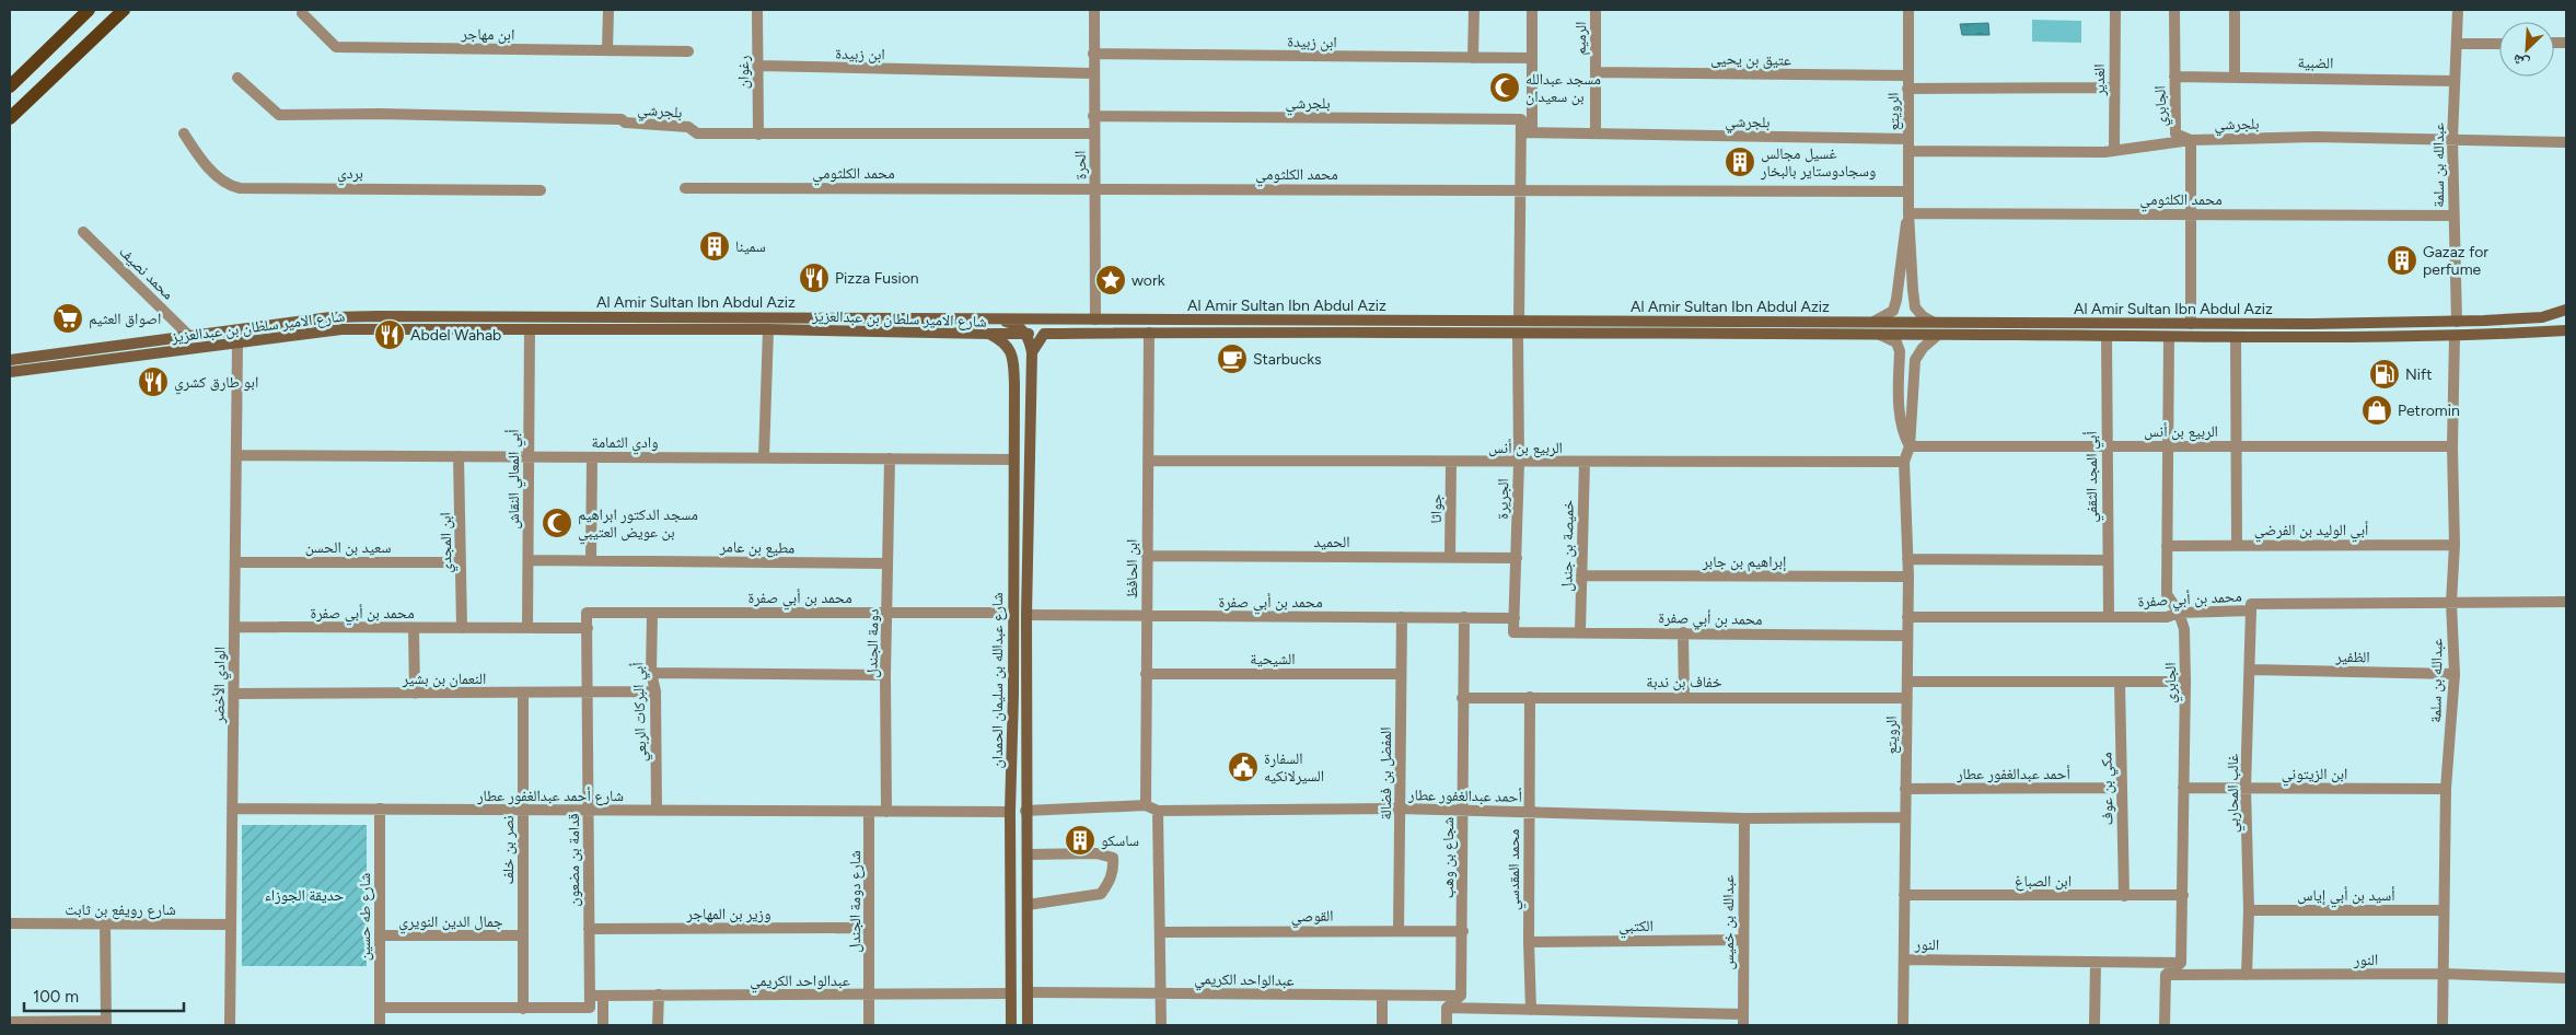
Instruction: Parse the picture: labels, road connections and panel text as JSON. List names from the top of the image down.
{
  "streets": {
    "street": [
      "ابن مهاجر",
      "الرميم",
      "ابن زبيدة",
      "عتيق بن يحيى",
      "الضبية",
      "رغوان",
      "الغدير",
      "بلجرشي",
      "الجابري",
      "الرويتع",
      "الحرة",
      "عبدالله بن سلمة",
      "بردي",
      "محمد الكلثومي",
      "محمد نصيف",
      "Al Amir Sultan Ibn Abdul Aziz",
      "شارع الامير سلطان بن عبدالعزيز",
      "الربيع بن أنس",
      "وادي الثمامة",
      "أبي المجد الثقفي",
      "أبي المعالي النقاش",
      "الجريرة",
      "جواثا",
      "أبي الوليد بن الفرضي",
      "الحميد",
      "ابن المجدي",
      "خميصة بن جندل",
      "سعيد بن الحسن",
      "مطيع بن عامر",
      "إبراهيم بن جابر",
      "ابن الحافظ",
      "محمد بن أبي صفرة",
      "دومة الجندل",
      "الظفير",
      "الشيحية",
      "النعمان بن بشير",
      "شارع عبدالله بن سليمان الحمدان",
      "خفاف بن ندبة",
      "الوادي الأخضر",
      "أبي البركات الربعي",
      "المفضل بن فضالة",
      "أحمد عبدالغفور عطار",
      "ابن الزيتوني",
      "مكي بن عوف",
      "غالب المحاربي",
      "شارع أحمد عبدالغفور عطار",
      "نصر بن خلف",
      "شجاع بن وهب",
      "قدامة بن مضعون",
      "محمد المقدسي",
      "ابن الصباغ",
      "أسيد بن أبي إياس",
      "شارع دومة الجندل",
      "شارع رويفع بن ثابت",
      "وزير بن المهاجر",
      "القوصي",
      "شارع طه حسين",
      "جمال الدين النويري",
      "عبدالله بن خميس",
      "الكتبي",
      "النور",
      "عبدالواحد الكريمي"
    ]
  },
  "crossings": [
    ["الرميم", "عتيق بن يحيى"],
    ["الرميم", "بلجرشي"],
    ["ابن زبيدة", "رغوان"],
    ["ابن زبيدة", "الحرة"],
    ["عتيق بن يحيى", "الرويتع"],
    ["الضبية", "الجابري"],
    ["الضبية", "عبدالله بن سلمة"],
    ["رغوان", "بلجرشي"],
    ["الغدير", "بلجرشي"],
    ["بلجرشي", "الجابري"],
    ["بلجرشي", "الرويتع"],
    ["بلجرشي", "الحرة"],
    ["بلجرشي", "عبدالله بن سلمة"],
    ["الجابري", "Al Amir Sultan Ibn Abdul Aziz"],
    ["الجابري", "الربيع بن أنس"],
    ["الجابري", "أبي الوليد بن الفرضي"],
    ["الجابري", "محمد بن أبي صفرة"],
    ["الجابري", "ابن الزيتوني"],
    ["الجابري", "ابن الصباغ"],
    ["الجابري", "النور"],
    ["الرويتع", "محمد الكلثومي"],
    ["الرويتع", "Al Amir Sultan Ibn Abdul Aziz"],
    ["الرويتع", "الربيع بن أنس"],
    ["الرويتع", "إبراهيم بن جابر"],
    ["الرويتع", "محمد بن أبي صفرة"],
    ["الرويتع", "خفاف بن ندبة"],
    ["الرويتع", "أحمد عبدالغفور عطار"],
    ["الرويتع", "ابن الصباغ"],
    ["الرويتع", "النور"],
    ["الحرة", "محمد الكلثومي"],
    ["الحرة", "Al Amir Sultan Ibn Abdul Aziz"],
    ["عبدالله بن سلمة", "محمد الكلثومي"],
    ["عبدالله بن سلمة", "Al Amir Sultan Ibn Abdul Aziz"],
    ["عبدالله بن سلمة", "الربيع بن أنس"],
    ["عبدالله بن سلمة", "أبي الوليد بن الفرضي"],
    ["عبدالله بن سلمة", "محمد بن أبي صفرة"],
    ["عبدالله بن سلمة", "الظفير"],
    ["عبدالله بن سلمة", "ابن الزيتوني"],
    ["عبدالله بن سلمة", "أسيد بن أبي إياس"],
    ["عبدالله بن سلمة", "النور"],
    ["محمد نصيف", "Al Amir Sultan Ibn Abdul Aziz"],
    ["Al Amir Sultan Ibn Abdul Aziz", "شارع الامير سلطان بن عبدالعزيز"],
    ["Al Amir Sultan Ibn Abdul Aziz", "أبي المجد الثقفي"],
    ["Al Amir Sultan Ibn Abdul Aziz", "الجريرة"],
    ["Al Amir Sultan Ibn Abdul Aziz", "ابن الحافظ"],
    ["Al Amir Sultan Ibn Abdul Aziz", "شارع عبدالله بن سليمان الحمدان"],
    ["شارع الامير سلطان بن عبدالعزيز", "أبي المعالي النقاش"],
    ["شارع الامير سلطان بن عبدالعزيز", "شارع عبدالله بن سليمان الحمدان"],
    ["شارع الامير سلطان بن عبدالعزيز", "الوادي الأخضر"],
    ["الربيع بن أنس", "أبي المجد الثقفي"],
    ["الربيع بن أنس", "الجريرة"],
    ["الربيع بن أنس", "جواثا"],
    ["الربيع بن أنس", "خميصة بن جندل"],
    ["الربيع بن أنس", "ابن الحافظ"],
    ["وادي الثمامة", "أبي المعالي النقاش"],
    ["وادي الثمامة", "ابن المجدي"],
    ["وادي الثمامة", "دومة الجندل"],
    ["وادي الثمامة", "شارع عبدالله بن سليمان الحمدان"],
    ["وادي الثمامة", "الوادي الأخضر"],
    ["أبي المجد الثقفي", "محمد بن أبي صفرة"],
    ["أبي المعالي النقاش", "مطيع بن عامر"],
    ["أبي المعالي النقاش", "محمد بن أبي صفرة"],
    ["الجريرة", "الحميد"],
    ["الجريرة", "محمد بن أبي صفرة"],
    ["جواثا", "الحميد"],
    ["الحميد", "ابن الحافظ"],
    ["ابن المجدي", "سعيد بن الحسن"],
    ["ابن المجدي", "محمد بن أبي صفرة"],
    ["خميصة بن جندل", "إبراهيم بن جابر"],
    ["خميصة بن جندل", "محمد بن أبي صفرة"],
    ["سعيد بن الحسن", "الوادي الأخضر"],
    ["مطيع بن عامر", "دومة الجندل"],
    ["ابن الحافظ", "محمد بن أبي صفرة"],
    ["ابن الحافظ", "الشيحية"],
    ["ابن الحافظ", "أحمد عبدالغفور عطار"],
    ["محمد بن أبي صفرة", "دومة الجندل"],
    ["محمد بن أبي صفرة", "شارع عبدالله بن سليمان الحمدان"],
    ["محمد بن أبي صفرة", "الوادي الأخضر"],
    ["محمد بن أبي صفرة", "أبي البركات الربعي"],
    ["محمد بن أبي صفرة", "المفضل بن فضالة"],
    ["محمد بن أبي صفرة", "غالب المحاربي"],
    ["محمد بن أبي صفرة", "شجاع بن وهب"],
    ["محمد بن أبي صفرة", "قدامة بن مضعون"],
    ["الظفير", "غالب المحاربي"],
    ["الشيحية", "المفضل بن فضالة"],
    ["النعمان بن بشير", "الوادي الأخضر"],
    ["النعمان بن بشير", "أبي البركات الربعي"],
    ["النعمان بن بشير", "نصر بن خلف"],
    ["النعمان بن بشير", "قدامة بن مضعون"],
    ["شارع عبدالله بن سليمان الحمدان", "أحمد عبدالغفور عطار"],
    ["شارع عبدالله بن سليمان الحمدان", "عبدالواحد الكريمي"],
    ["خفاف بن ندبة", "شجاع بن وهب"],
    ["خفاف بن ندبة", "محمد المقدسي"],
    ["الوادي الأخضر", "شارع أحمد عبدالغفور عطار"],
    ["الوادي الأخضر", "شارع رويفع بن ثابت"],
    ["أبي البركات الربعي", "شارع أحمد عبدالغفور عطار"],
    ["المفضل بن فضالة", "أحمد عبدالغفور عطار"],
    ["المفضل بن فضالة", "القوصي"],
    ["أحمد عبدالغفور عطار", "مكي بن عوف"],
    ["أحمد عبدالغفور عطار", "شجاع بن وهب"],
    ["أحمد عبدالغفور عطار", "محمد المقدسي"],
    ["أحمد عبدالغفور عطار", "عبدالله بن خميس"],
    ["ابن الزيتوني", "غالب المحاربي"],
    ["مكي بن عوف", "ابن الصباغ"],
    ["غالب المحاربي", "أسيد بن أبي إياس"],
    ["غالب المحاربي", "النور"],
    ["شارع أحمد عبدالغفور عطار", "نصر بن خلف"],
    ["شارع أحمد عبدالغفور عطار", "قدامة بن مضعون"],
    ["شارع أحمد عبدالغفور عطار", "شارع دومة الجندل"],
    ["شارع أحمد عبدالغفور عطار", "شارع طه حسين"],
    ["نصر بن خلف", "قدامة بن مضعون"],
    ["نصر بن خلف", "جمال الدين النويري"],
    ["شجاع بن وهب", "القوصي"],
    ["شجاع بن وهب", "عبدالواحد الكريمي"],
    ["قدامة بن مضعون", "وزير بن المهاجر"],
    ["قدامة بن مضعون", "عبدالواحد الكريمي"],
    ["محمد المقدسي", "الكتبي"],
    ["شارع دومة الجندل", "وزير بن المهاجر"],
    ["شارع دومة الجندل", "عبدالواحد الكريمي"],
    ["شارع طه حسين", "جمال الدين النويري"],
    ["عبدالله بن خميس", "الكتبي"]
  ],
  "parks": ["حديقة الجوزاء"],
  "places": {
    "mosque": ["مسجد عبدالله بن سعيدان", "مسجد الدكتور ابراهيم بن عويض العتيبي"],
    "building": [
      "غسيل مجالس وسجادوستاير بالبخار",
      "سمينا",
      "Gazaz for perfume",
      "ساسكو"
    ],
    "restaurant": ["Pizza Fusion", "Abdel Wahab", "ابو طارق كشري"],
    "place": ["work"],
    "supermarket": ["اصواق العثيم"],
    "cafe": ["Starbucks"],
    "fuel station": ["Nift"],
    "shop": ["Petromin"],
    "public building": ["السفارة السيرلانكيه"]
  },
  "scale_bar": "100 m",
  "north": "bottom left"
}
